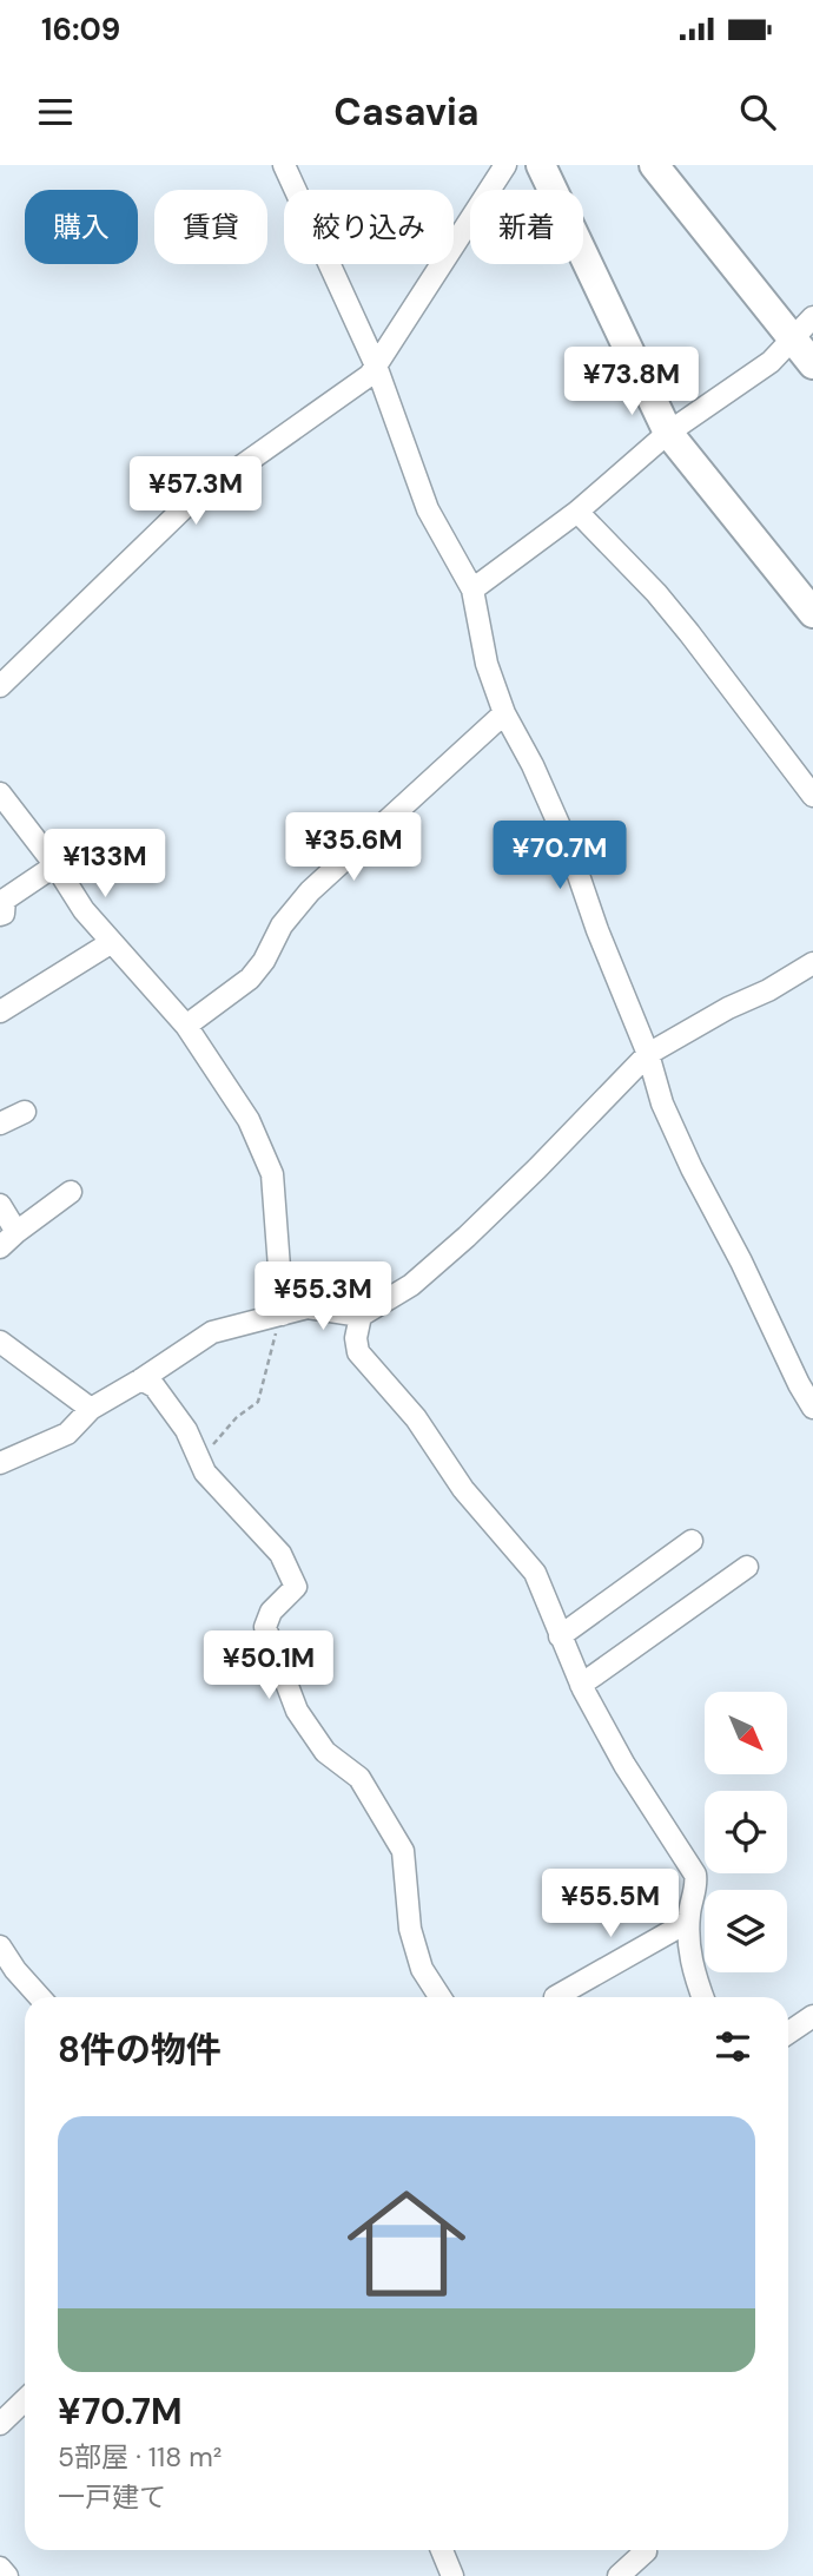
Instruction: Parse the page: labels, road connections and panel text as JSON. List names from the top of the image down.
{
  "north": "bottom right",
  "page": {
    "status": "16:09",
    "header": "Casavia",
    "chip": [
      "購入",
      "賃貸",
      "絞り込み",
      "新着"
    ],
    "price": [
      "¥73.8M",
      "¥57.3M",
      "¥35.6M",
      "¥70.7M",
      "¥133M",
      "¥55.3M",
      "¥50.1M",
      "¥55.5M"
    ],
    "heading": "8件の物件",
    "list": [
      {
        "name": "¥70.7M",
        "note": "5部屋 · 118 m² · 一戸建て"
      }
    ]
  }
}
